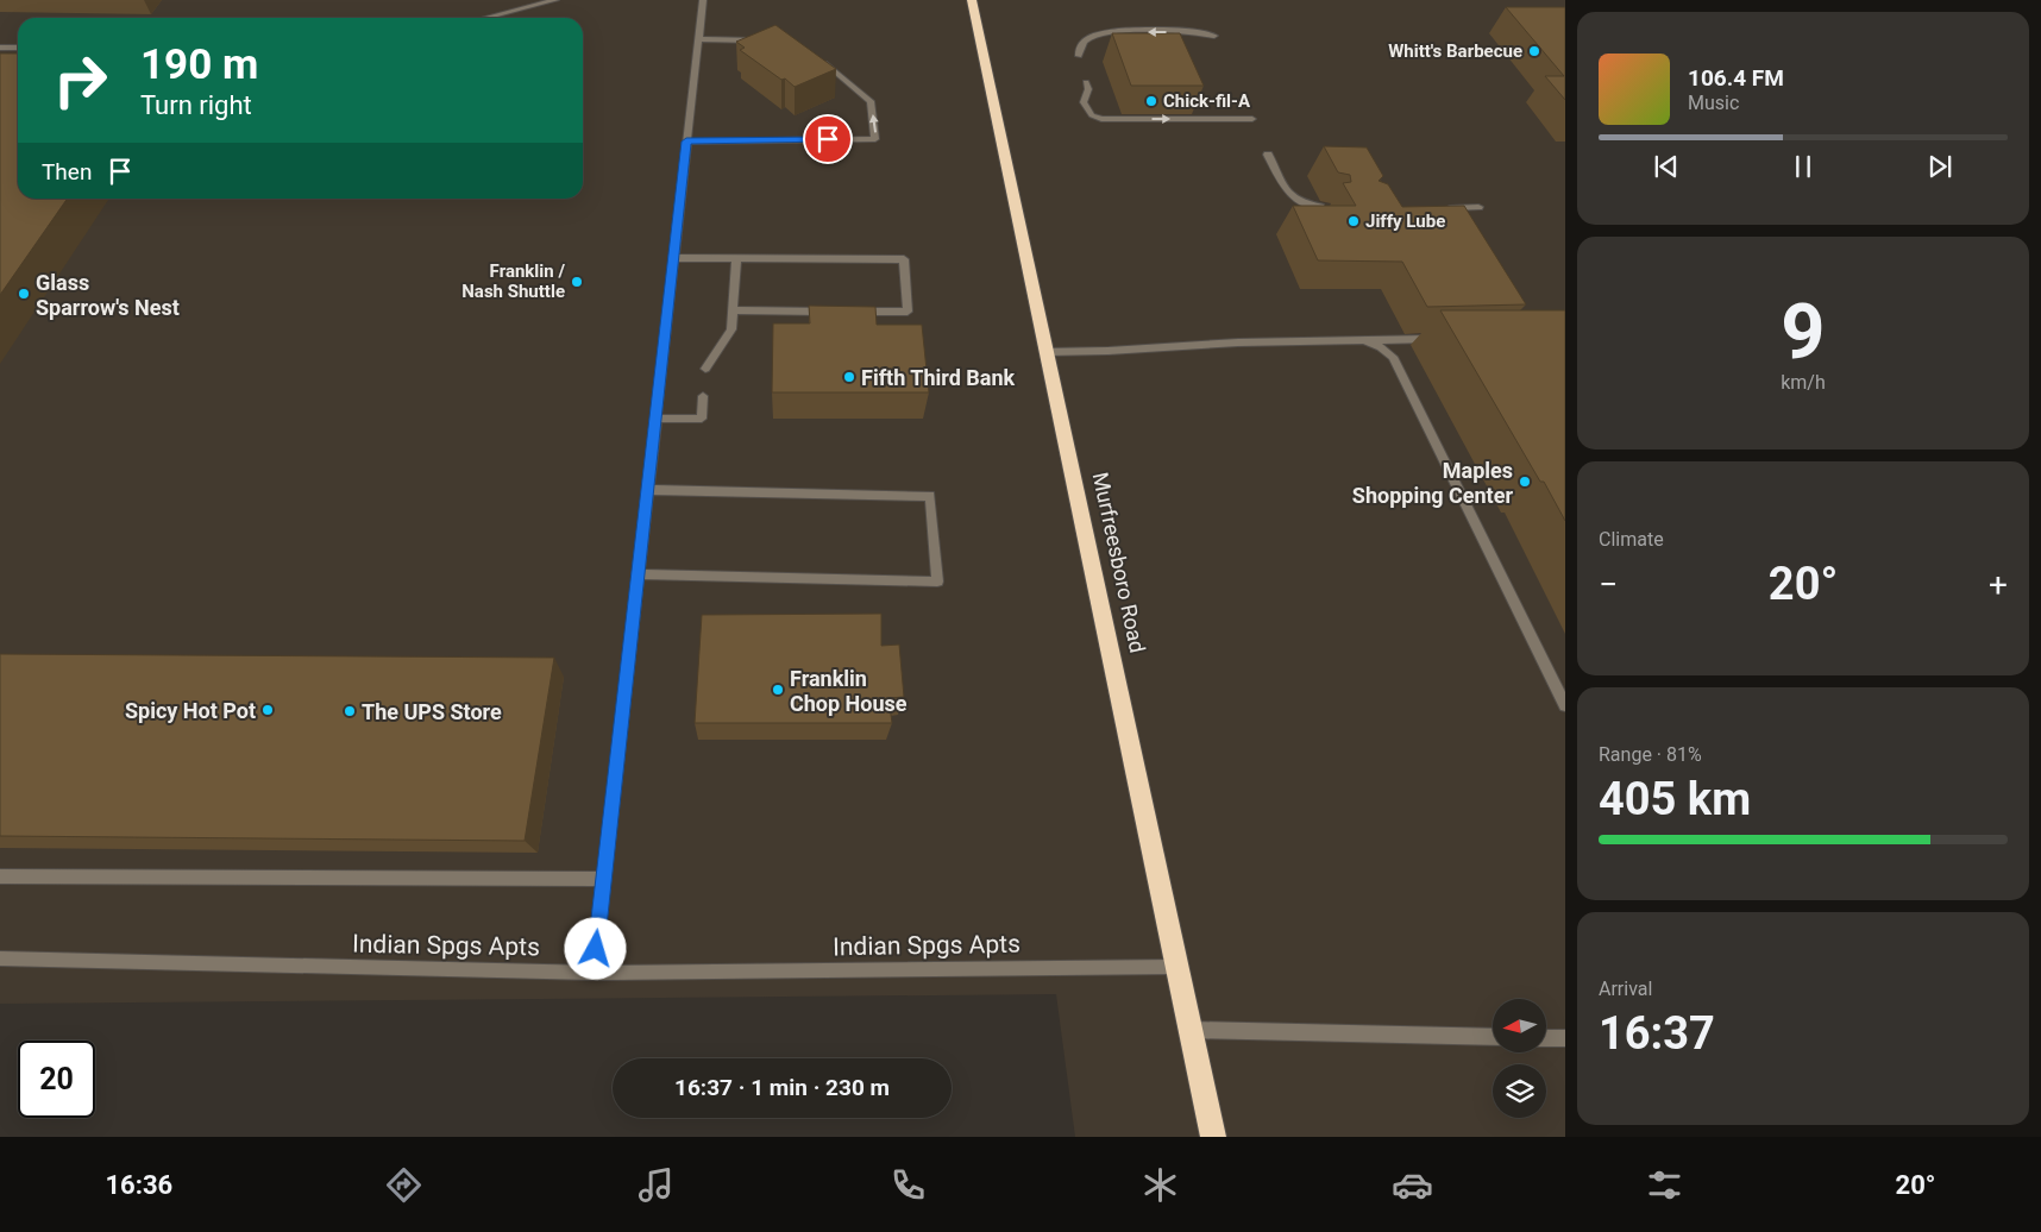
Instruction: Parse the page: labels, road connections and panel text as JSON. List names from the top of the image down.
{
  "streets": {
    "highway": ["Murfreesboro Road"],
    "street": ["Indian Spgs Apts"]
  },
  "crossings": [
    ["Murfreesboro Road", "Indian Spgs Apts"]
  ],
  "places": [
    "Whitt's Barbecue",
    "Chick-fil-A",
    "Jiffy Lube",
    "Franklin / Nash Shuttle",
    "Glass Sparrow's Nest",
    "Fifth Third Bank",
    "Maples Shopping Center",
    "Franklin Chop House",
    "Spicy Hot Pot",
    "The UPS Store"
  ],
  "north": "left",
  "page": {
    "turn": ["190 m", "Turn right"],
    "song": ["106.4 FM", "Music"],
    "then": "Then",
    "tile": [
      ["9", "km/h"],
      "Climate",
      ["Range · 81%", "405 km"],
      ["Arrival", "16:37"]
    ],
    "heat": ["−", "20°", "+"],
    "limit": "20",
    "trip": "16:37 · 1 min · 230 m",
    "tabs": ["16:36", "20°"]
  }
}
